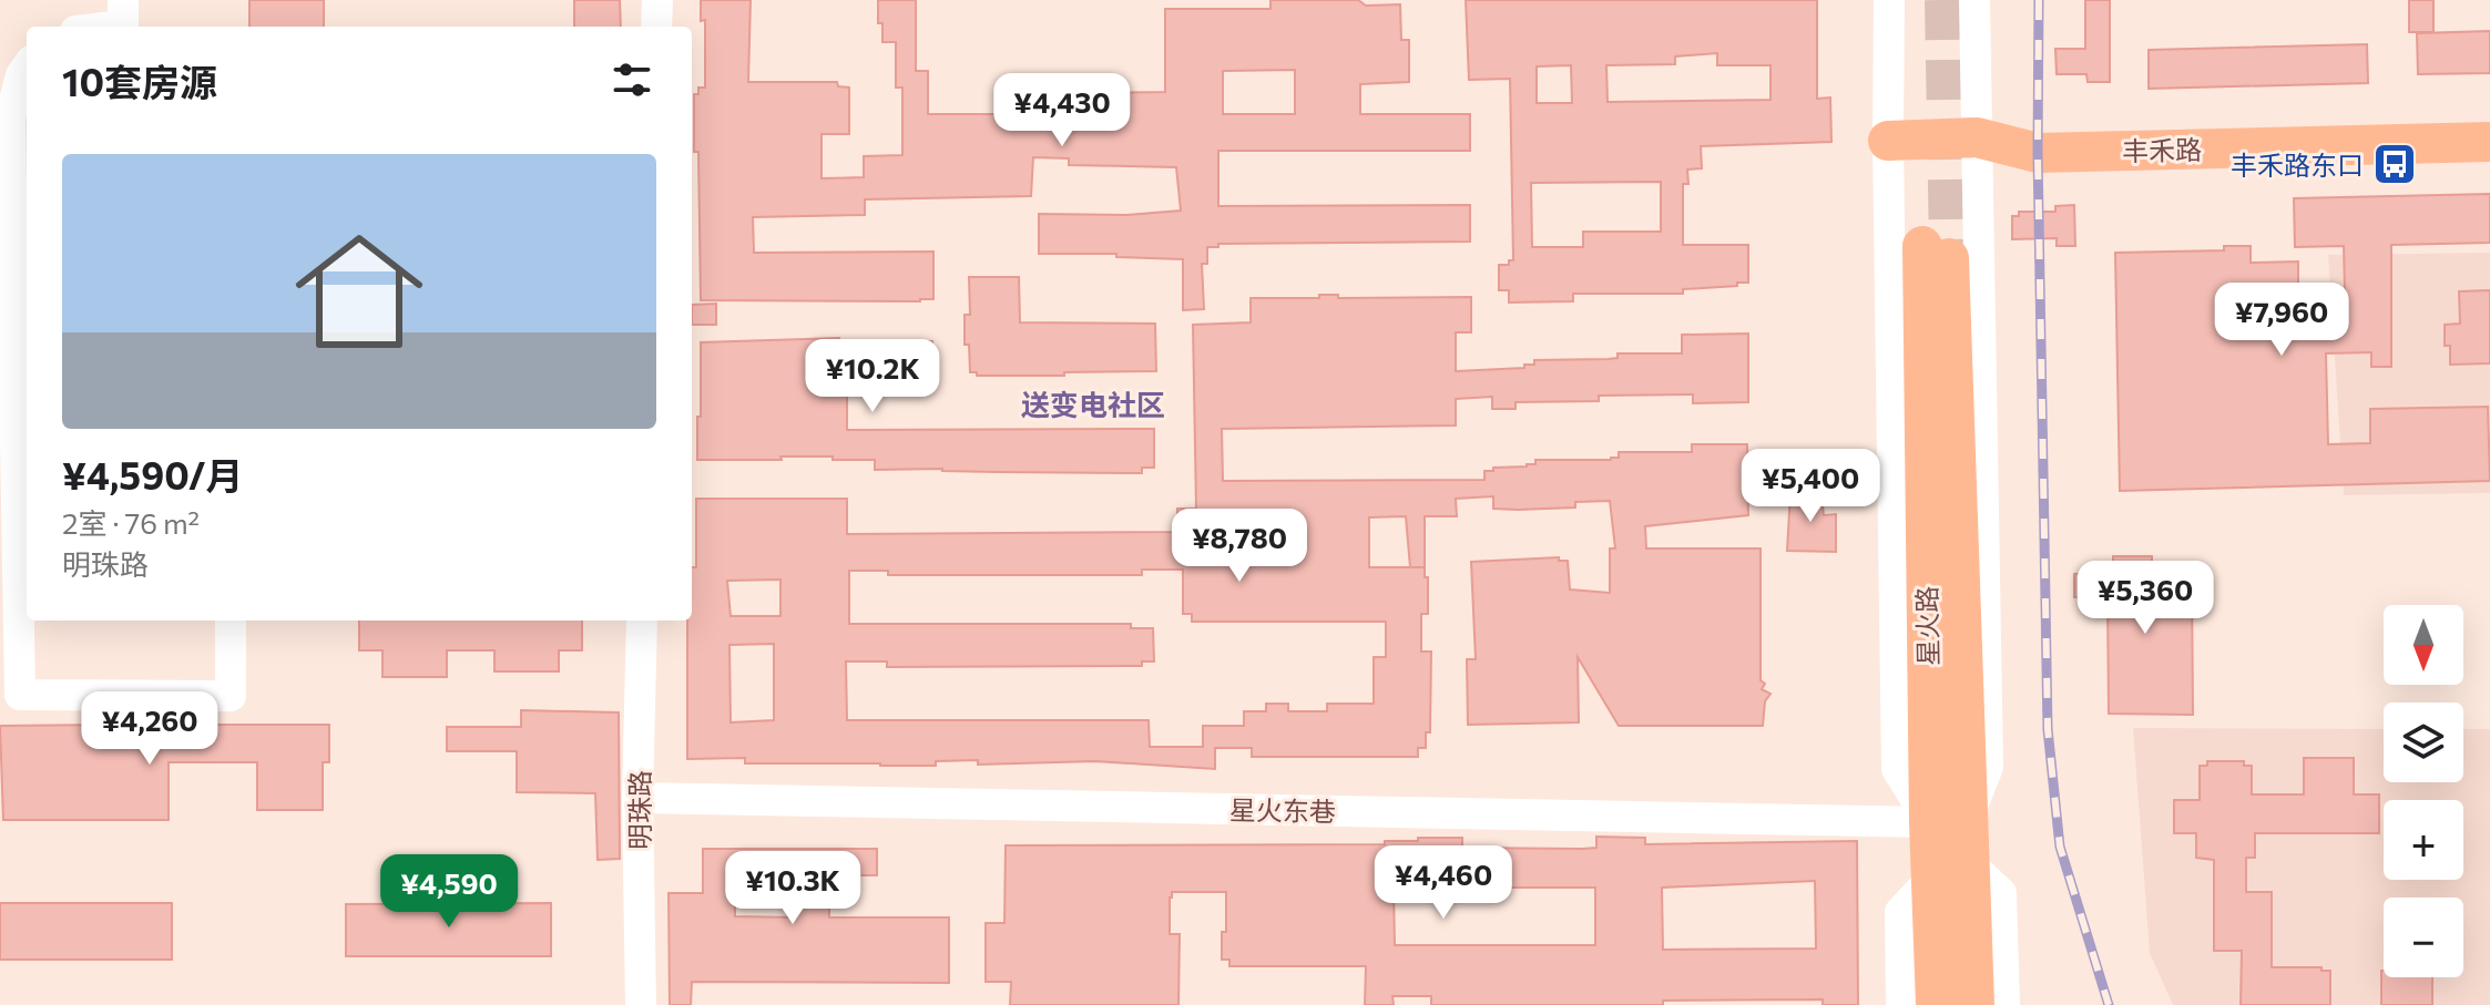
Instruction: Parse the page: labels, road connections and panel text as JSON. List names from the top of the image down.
{
  "streets": {
    "main road": ["丰禾路", "星火路"],
    "street": ["明珠路", "星火东巷"]
  },
  "crossings": [
    ["星火路", "星火东巷"],
    ["明珠路", "星火东巷"]
  ],
  "districts": ["送变电社区"],
  "places": {
    "bus stop": ["丰禾路东口"]
  },
  "north": "bottom",
  "page": {
    "heading": "10套房源",
    "price": [
      "¥4,430",
      "¥7,960",
      "¥10.2K",
      "¥5,400",
      "¥8,780",
      "¥5,360",
      "¥4,260",
      "¥4,460",
      "¥10.3K",
      "¥4,590"
    ],
    "list": [
      {
        "name": "¥4,590/月",
        "note": "2室 · 76 m² · 明珠路"
      }
    ],
    "map_buttons": ["+", "−"]
  }
}
